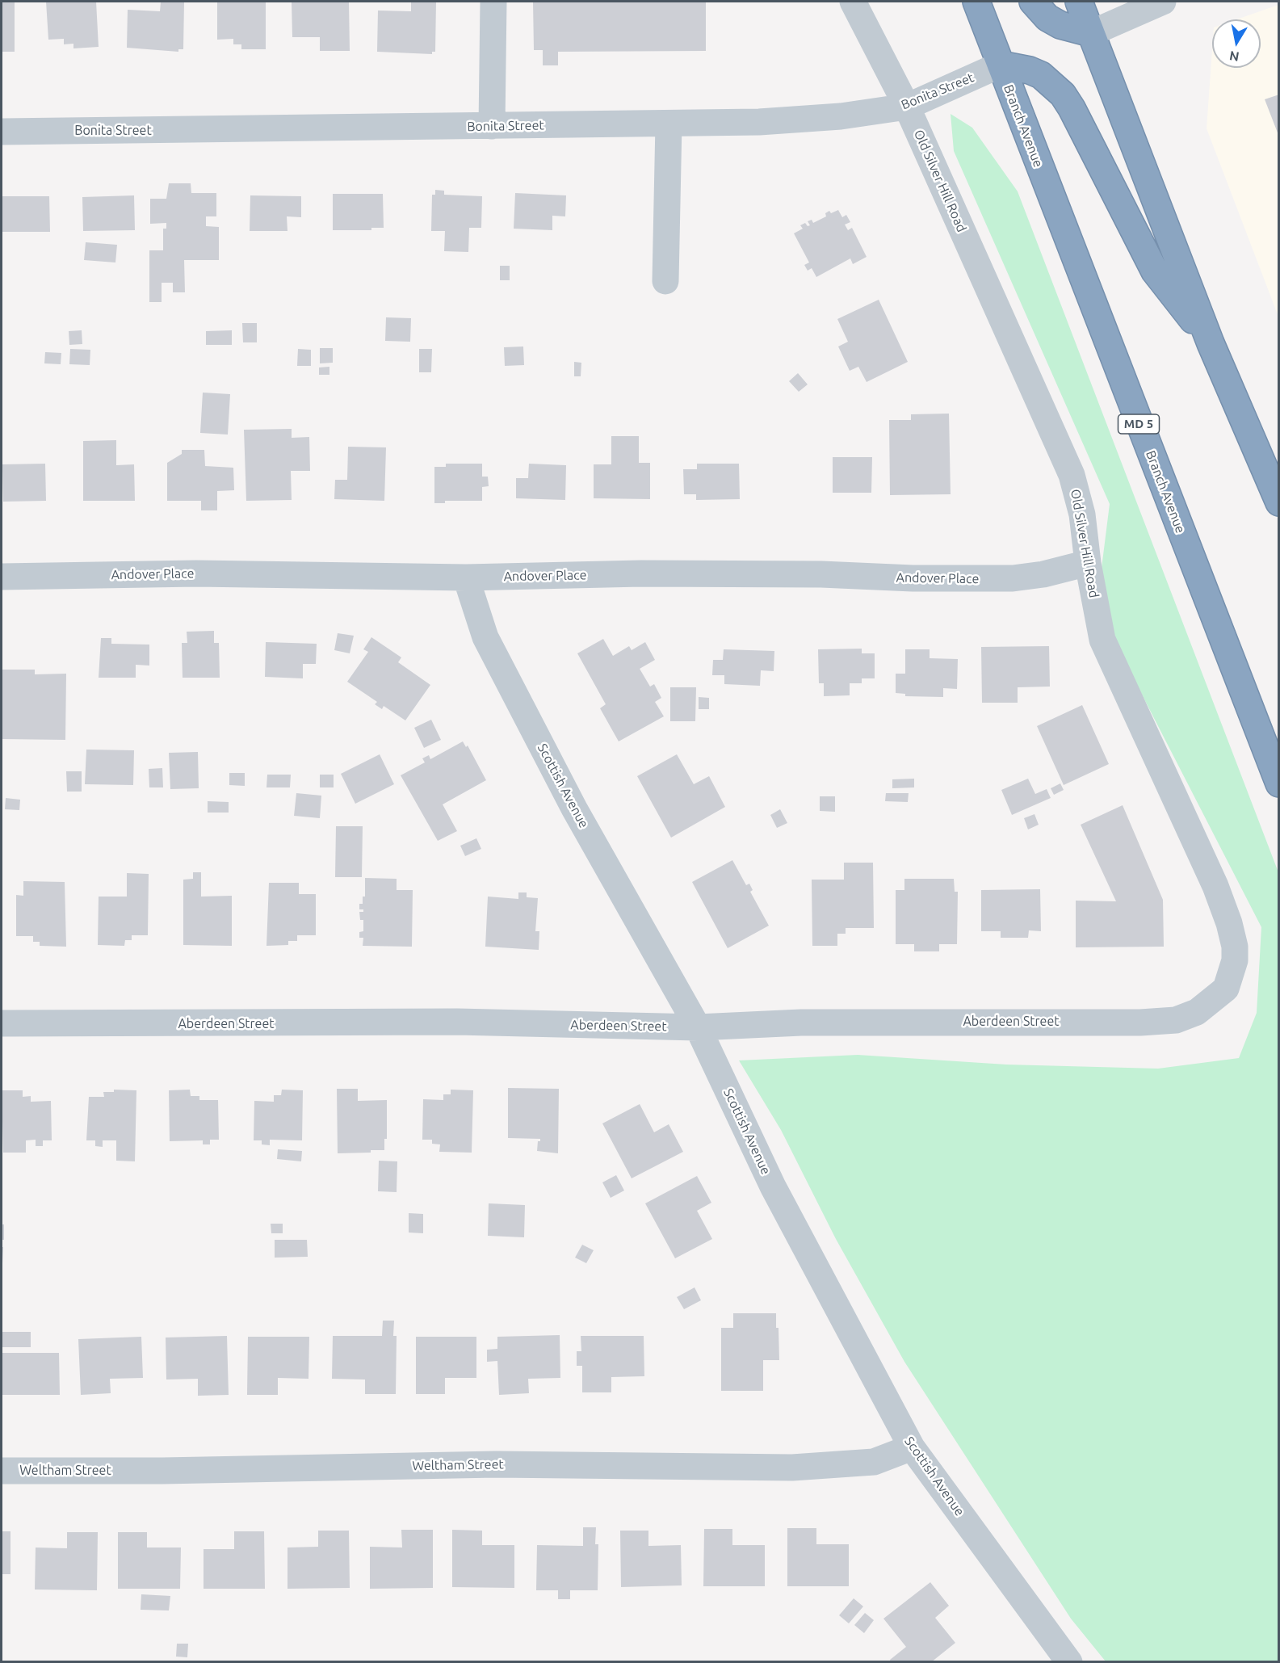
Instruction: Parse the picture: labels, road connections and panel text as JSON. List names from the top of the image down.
{
  "streets": {
    "highway": ["Branch Avenue", "MD 5"],
    "street": [
      "Bonita Street",
      "Old Silver Hill Road",
      "Andover Place",
      "Scottish Avenue",
      "Aberdeen Street",
      "Weltham Street"
    ]
  },
  "crossings": [
    ["Bonita Street", "Branch Avenue"],
    ["Bonita Street", "Old Silver Hill Road"],
    ["Old Silver Hill Road", "Andover Place"],
    ["Old Silver Hill Road", "Aberdeen Street"],
    ["Andover Place", "Scottish Avenue"],
    ["Scottish Avenue", "Aberdeen Street"],
    ["Scottish Avenue", "Weltham Street"]
  ],
  "north": "bottom"
}
